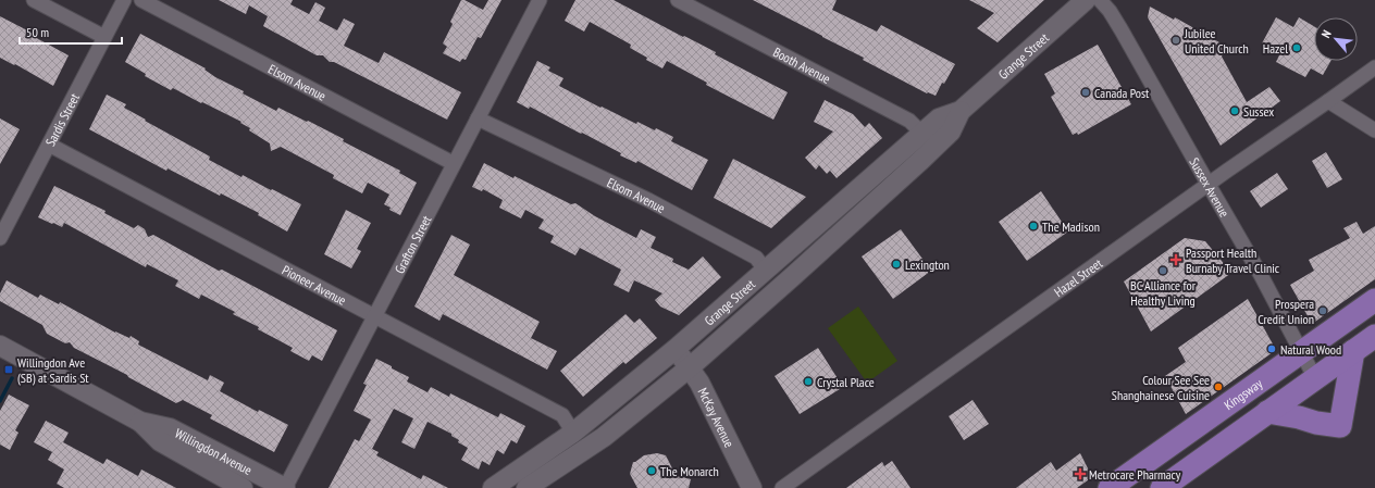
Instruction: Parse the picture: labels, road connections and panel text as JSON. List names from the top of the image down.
{
  "streets": {
    "main road": [
      "Grange Street",
      "Kingsway",
      "McKay Avenue",
      "Willingdon Avenue"
    ],
    "street": [
      "Booth Avenue",
      "Elsom Avenue",
      "Sardis Street",
      "Sussex Avenue",
      "Grafton Street",
      "Hazel Street",
      "Pioneer Avenue"
    ]
  },
  "crossings": [
    ["Grange Street", "Booth Avenue"],
    ["Grange Street", "Elsom Avenue"],
    ["Grange Street", "Pioneer Avenue"],
    ["Grange Street", "McKay Avenue"],
    ["Elsom Avenue", "Grafton Street"],
    ["Sardis Street", "Pioneer Avenue"],
    ["Sussex Avenue", "Hazel Street"],
    ["Sussex Avenue", "Kingsway"],
    ["Grafton Street", "Pioneer Avenue"],
    ["Grafton Street", "Willingdon Avenue"]
  ],
  "places": {
    "other": [
      "Jubilee United Church",
      "Hazel",
      "Canada Post",
      "Sussex",
      "The Madison",
      "Lexington",
      "BC Alliance for Healthy Living",
      "Prospera Credit Union",
      "Natural Wood",
      "Crystal Place",
      "Colour See See Shanghainese Cuisine",
      "The Monarch"
    ],
    "health": ["Passport Health Burnaby Travel Clinic", "Metrocare Pharmacy"],
    "transit": ["Willingdon Ave (SB) at Sardis St"]
  },
  "scale_bar": "50 m",
  "north": "top left"
}
